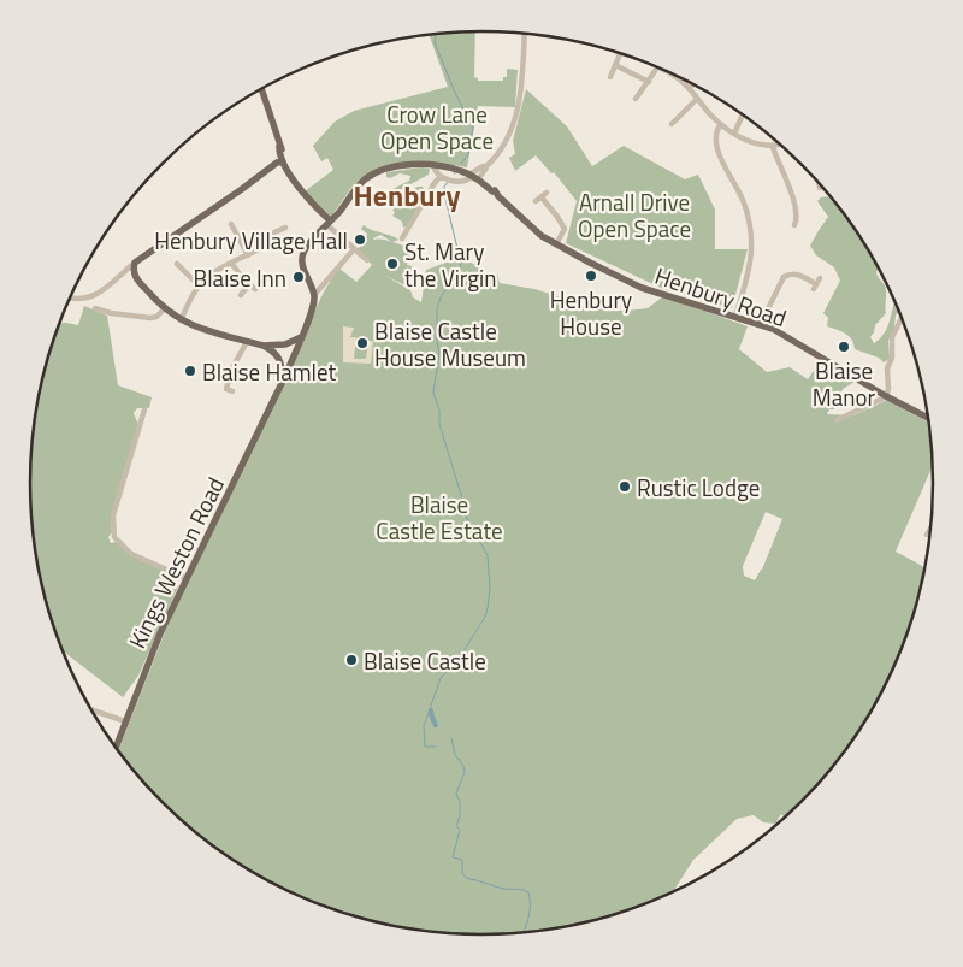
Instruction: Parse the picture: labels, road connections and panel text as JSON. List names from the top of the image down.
{
  "streets": {
    "main road": ["Henbury Road", "Kings Weston Road"]
  },
  "districts": ["Henbury"],
  "parks": ["Crow Lane Open Space", "Arnall Drive Open Space", "Blaise Castle Estate"],
  "places": [
    "Henbury Village Hall",
    "St. Mary the Virgin",
    "Henbury House",
    "Blaise Inn",
    "Blaise Castle House Museum",
    "Blaise Manor",
    "Blaise Hamlet",
    "Rustic Lodge",
    "Blaise Castle"
  ]
}
